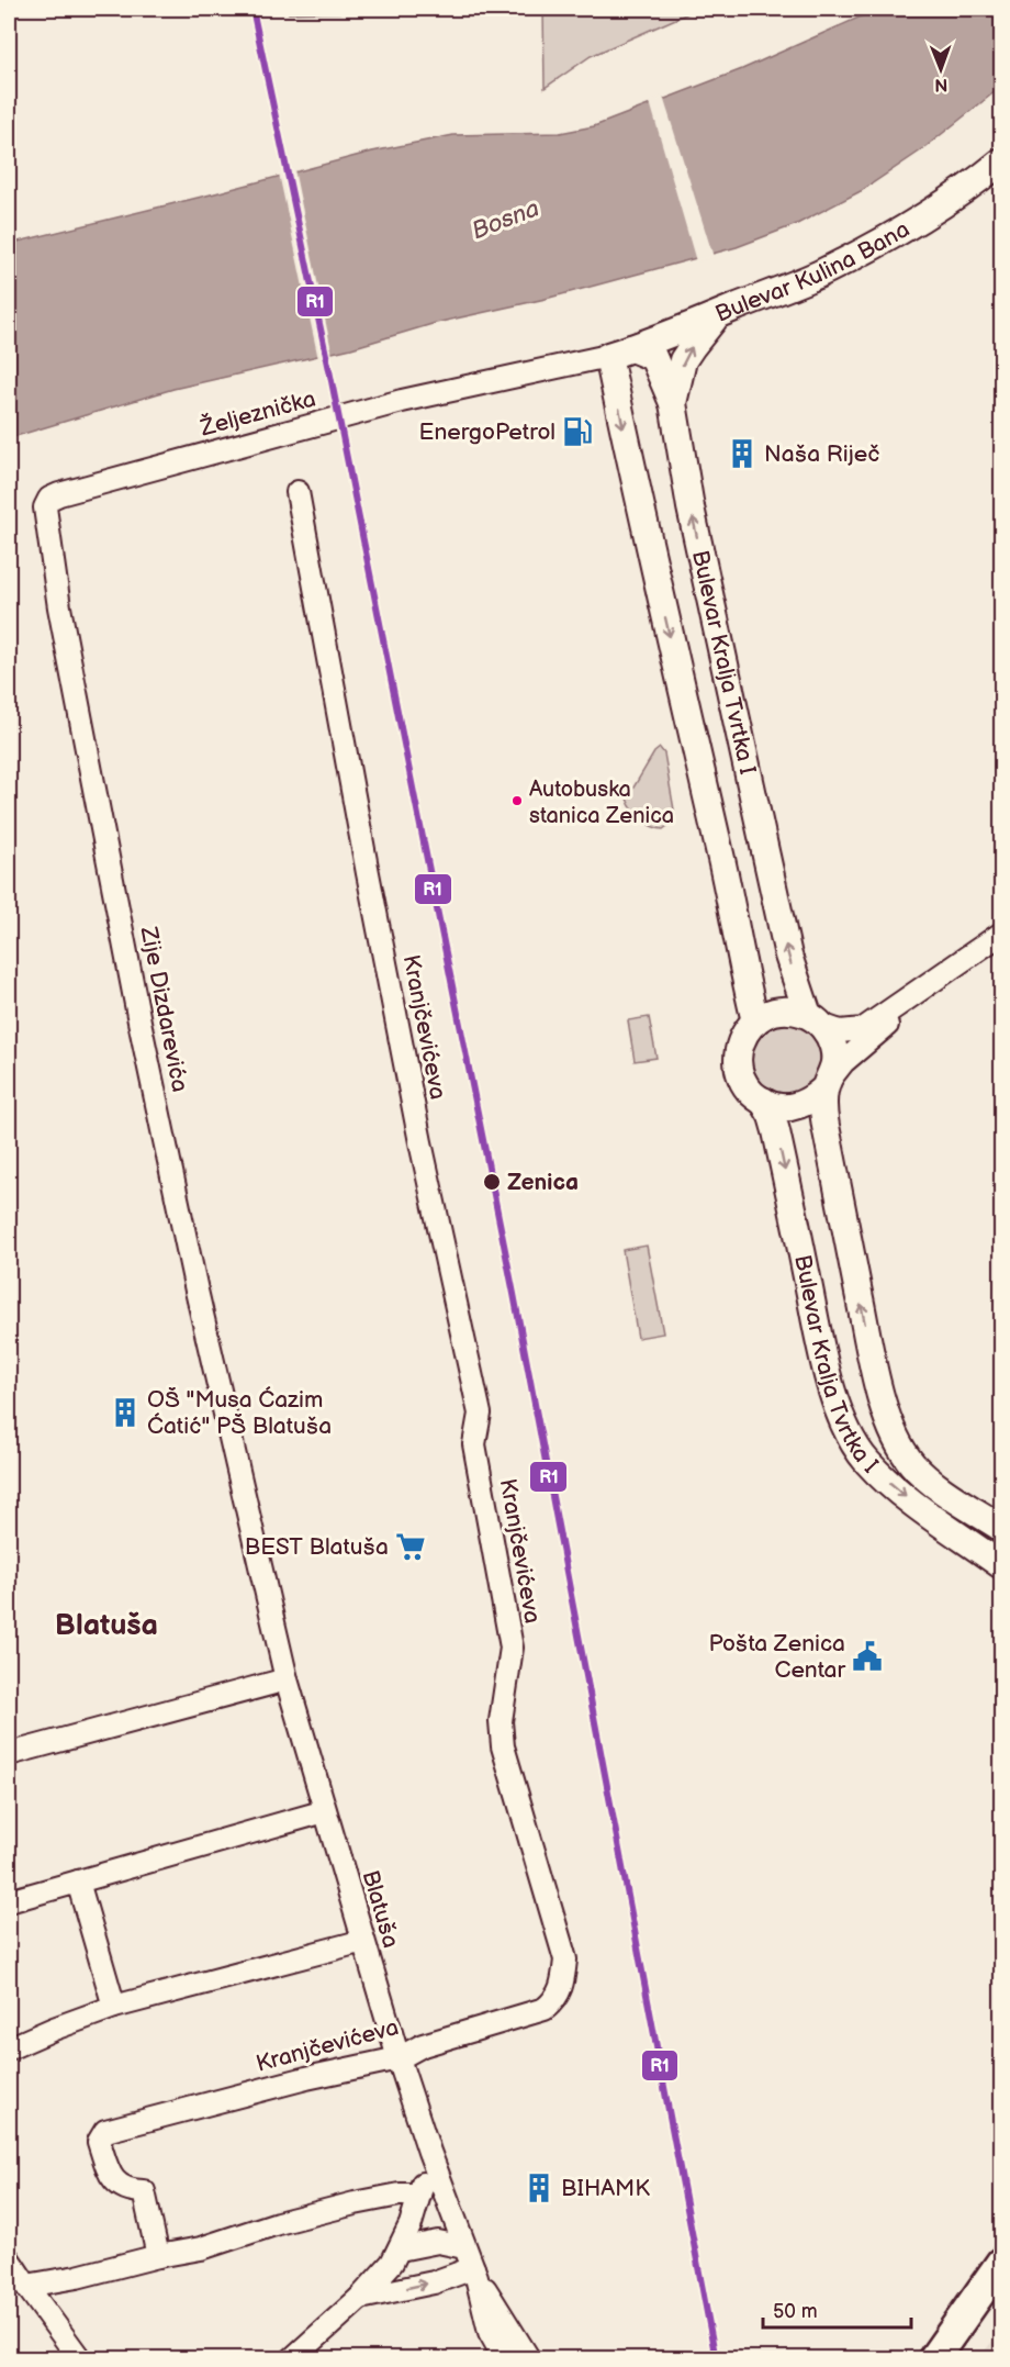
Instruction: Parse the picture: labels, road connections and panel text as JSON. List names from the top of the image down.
{
  "streets": {
    "street": [
      "Bulevar Kulina Bana",
      "Željeznička",
      "Bulevar Kralja Tvrtka I",
      "Zije Dizdarevića",
      "Kranjčevićeva",
      "Blatuša"
    ]
  },
  "crossings": [
    ["Bulevar Kulina Bana", "Željeznička"],
    ["Bulevar Kulina Bana", "Bulevar Kralja Tvrtka I"],
    ["Željeznička", "Bulevar Kralja Tvrtka I"],
    ["Željeznička", "Zije Dizdarevića"],
    ["Zije Dizdarevića", "Blatuša"],
    ["Kranjčevićeva", "Blatuša"]
  ],
  "districts": ["Blatuša"],
  "water": ["Bosna"],
  "places": {
    "fuel station": ["EnergoPetrol"],
    "building": ["Naša Riječ", "OŠ \"Musa Ćazim Ćatić\" PŠ Blatuša", "BIHAMK"],
    "other": ["Autobuska stanica Zenica", "Zenica"],
    "supermarket": ["BEST Blatuša"],
    "public building": ["Pošta Zenica Centar"]
  },
  "lines": ["transit line R1"],
  "scale_bar": "50 m",
  "north": "bottom"
}
